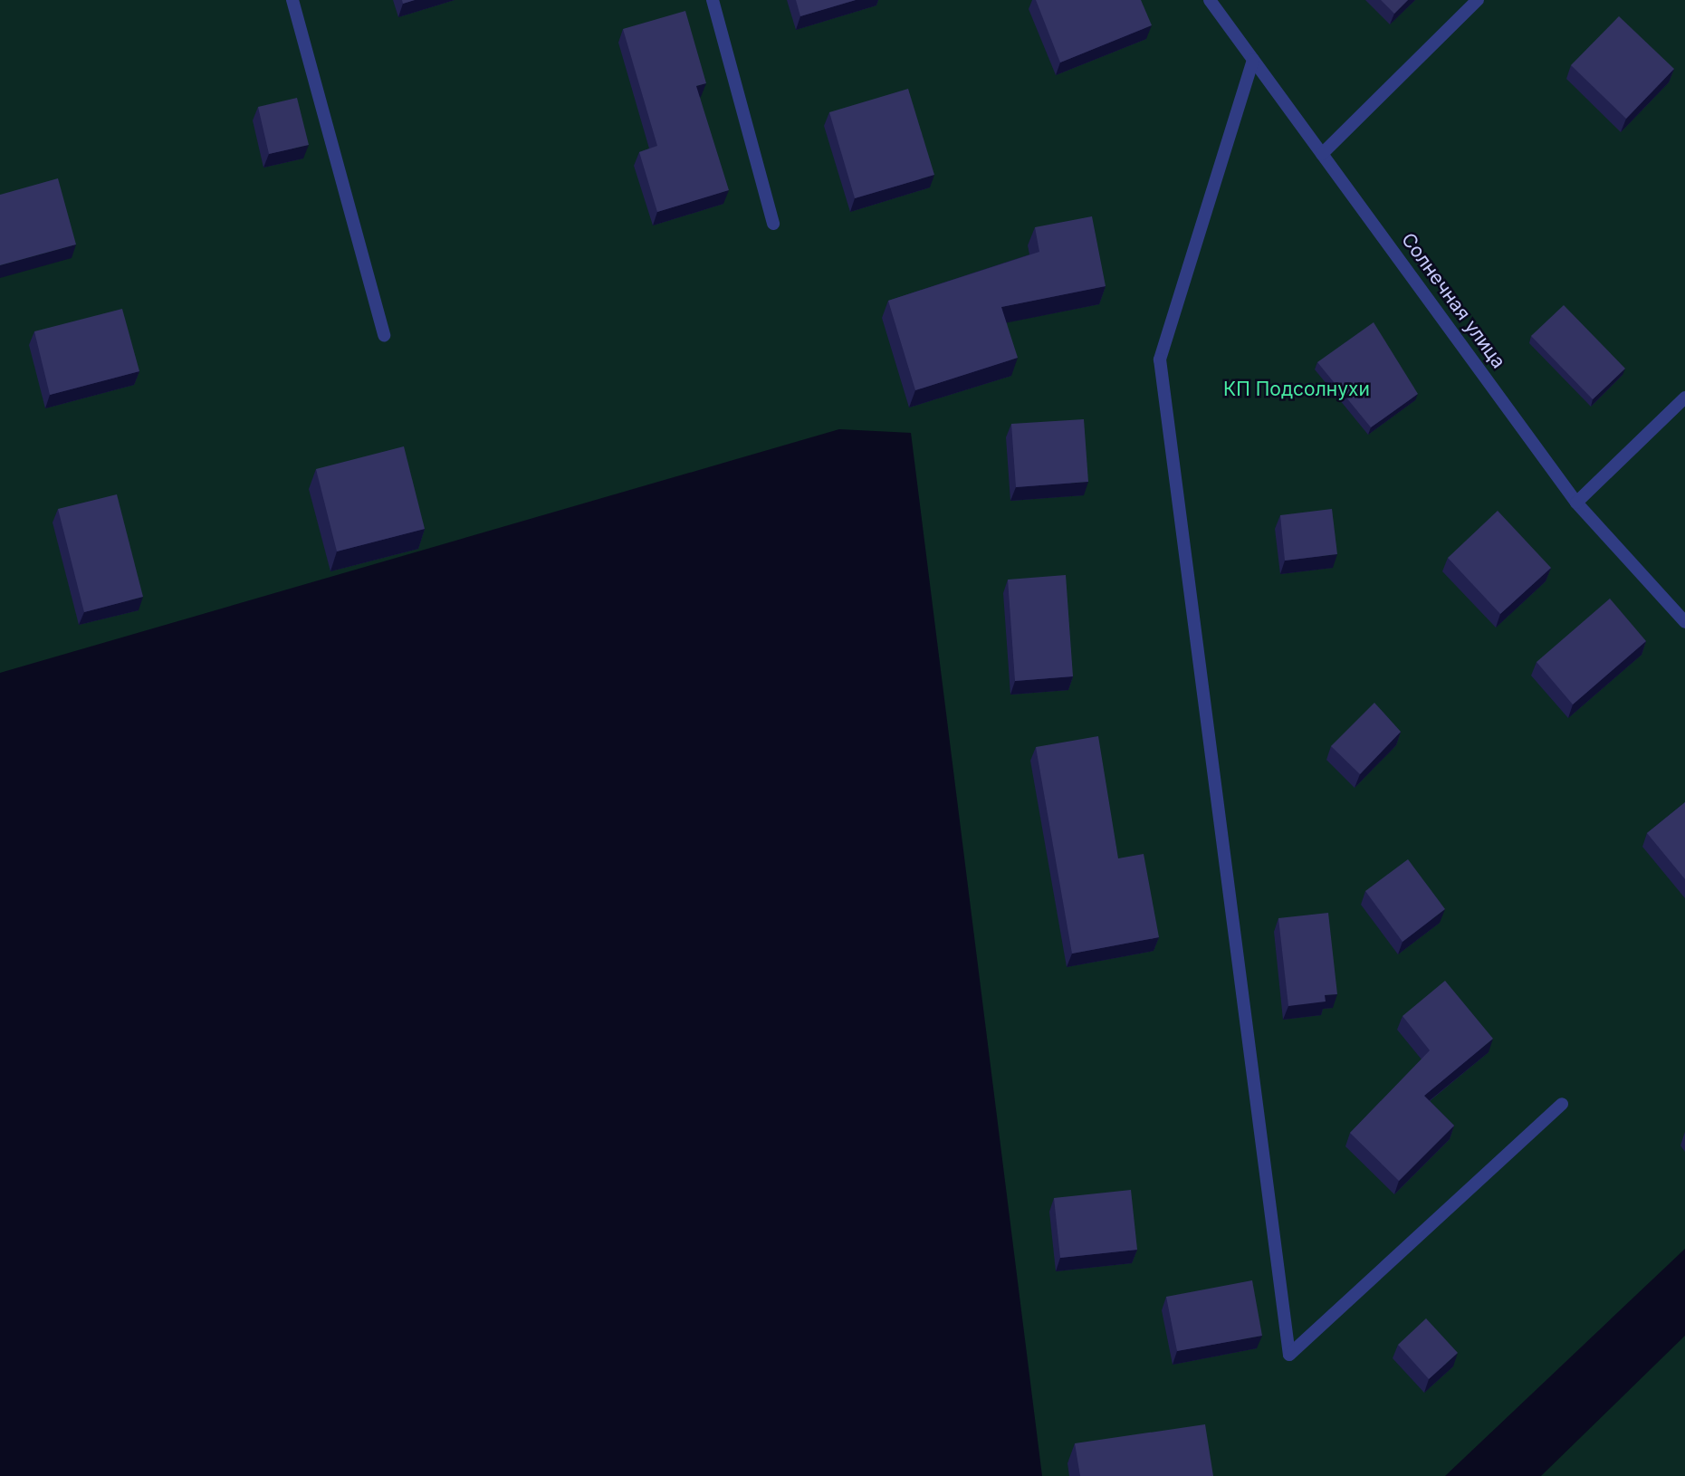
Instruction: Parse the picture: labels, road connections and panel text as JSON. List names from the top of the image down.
{
  "streets": {
    "lane": ["Солнечная улица"]
  },
  "parks": ["КП Подсолнухи"]
}
